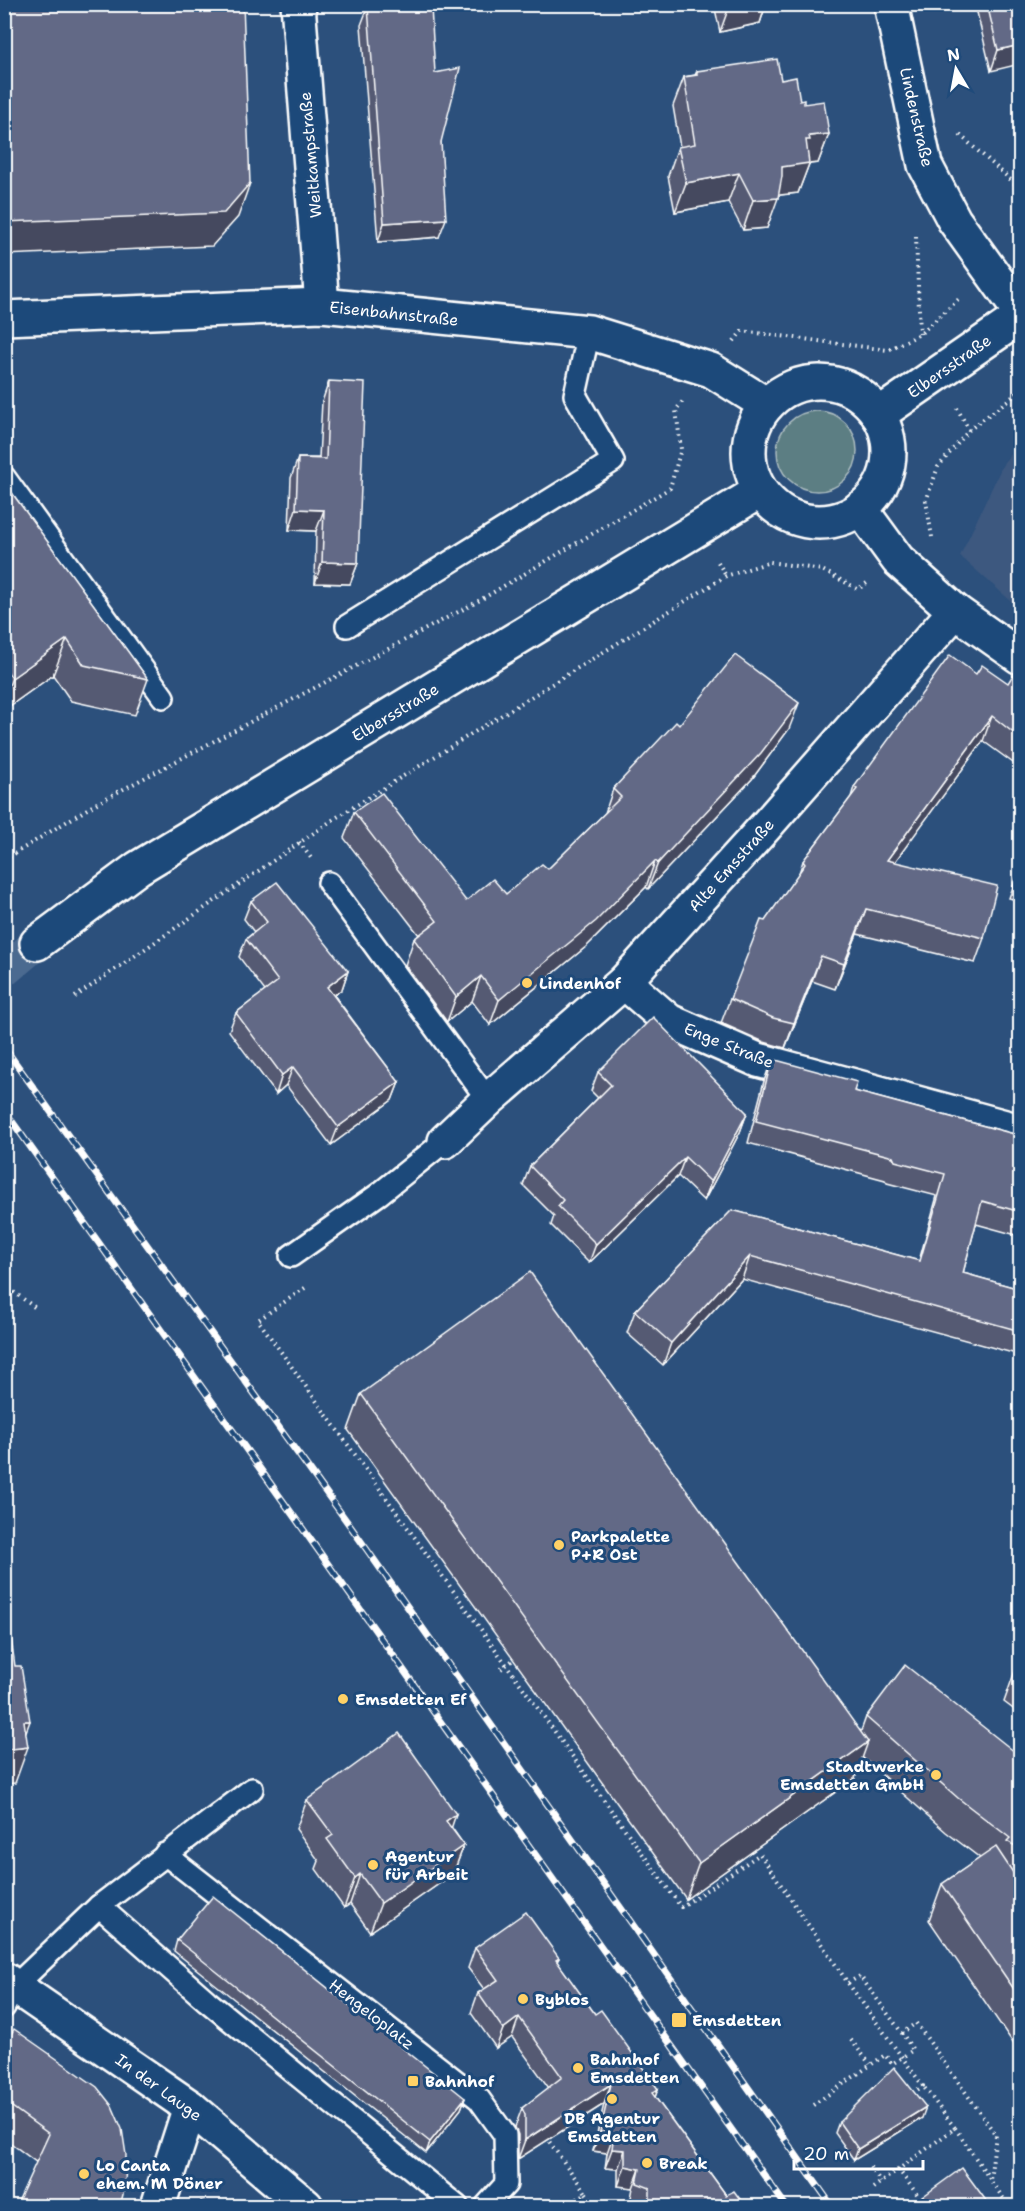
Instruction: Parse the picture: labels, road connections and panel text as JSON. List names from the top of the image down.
{
  "streets": {
    "street": [
      "Lindenstraße",
      "Weitkampstraße",
      "Eisenbahnstraße",
      "Elbersstraße",
      "Alte Emsstraße",
      "Enge Straße",
      "In der Lauge"
    ],
    "lane": ["Hengeloplatz"]
  },
  "crossings": [
    ["Weitkampstraße", "Eisenbahnstraße"],
    ["Eisenbahnstraße", "Elbersstraße"],
    ["Alte Emsstraße", "Enge Straße"]
  ],
  "places": {
    "other": [
      "Lindenhof",
      "Parkpalette P+R Ost",
      "Emsdetten Ef",
      "Stadtwerke Emsdetten GmbH",
      "Agentur für Arbeit",
      "Byblos",
      "Bahnhof Emsdetten",
      "DB Agentur Emsdetten",
      "Break",
      "Lo Canta ehem. M Döner"
    ],
    "transit": ["Emsdetten", "Bahnhof"]
  },
  "scale_bar": "20 m",
  "north": "top"
}
